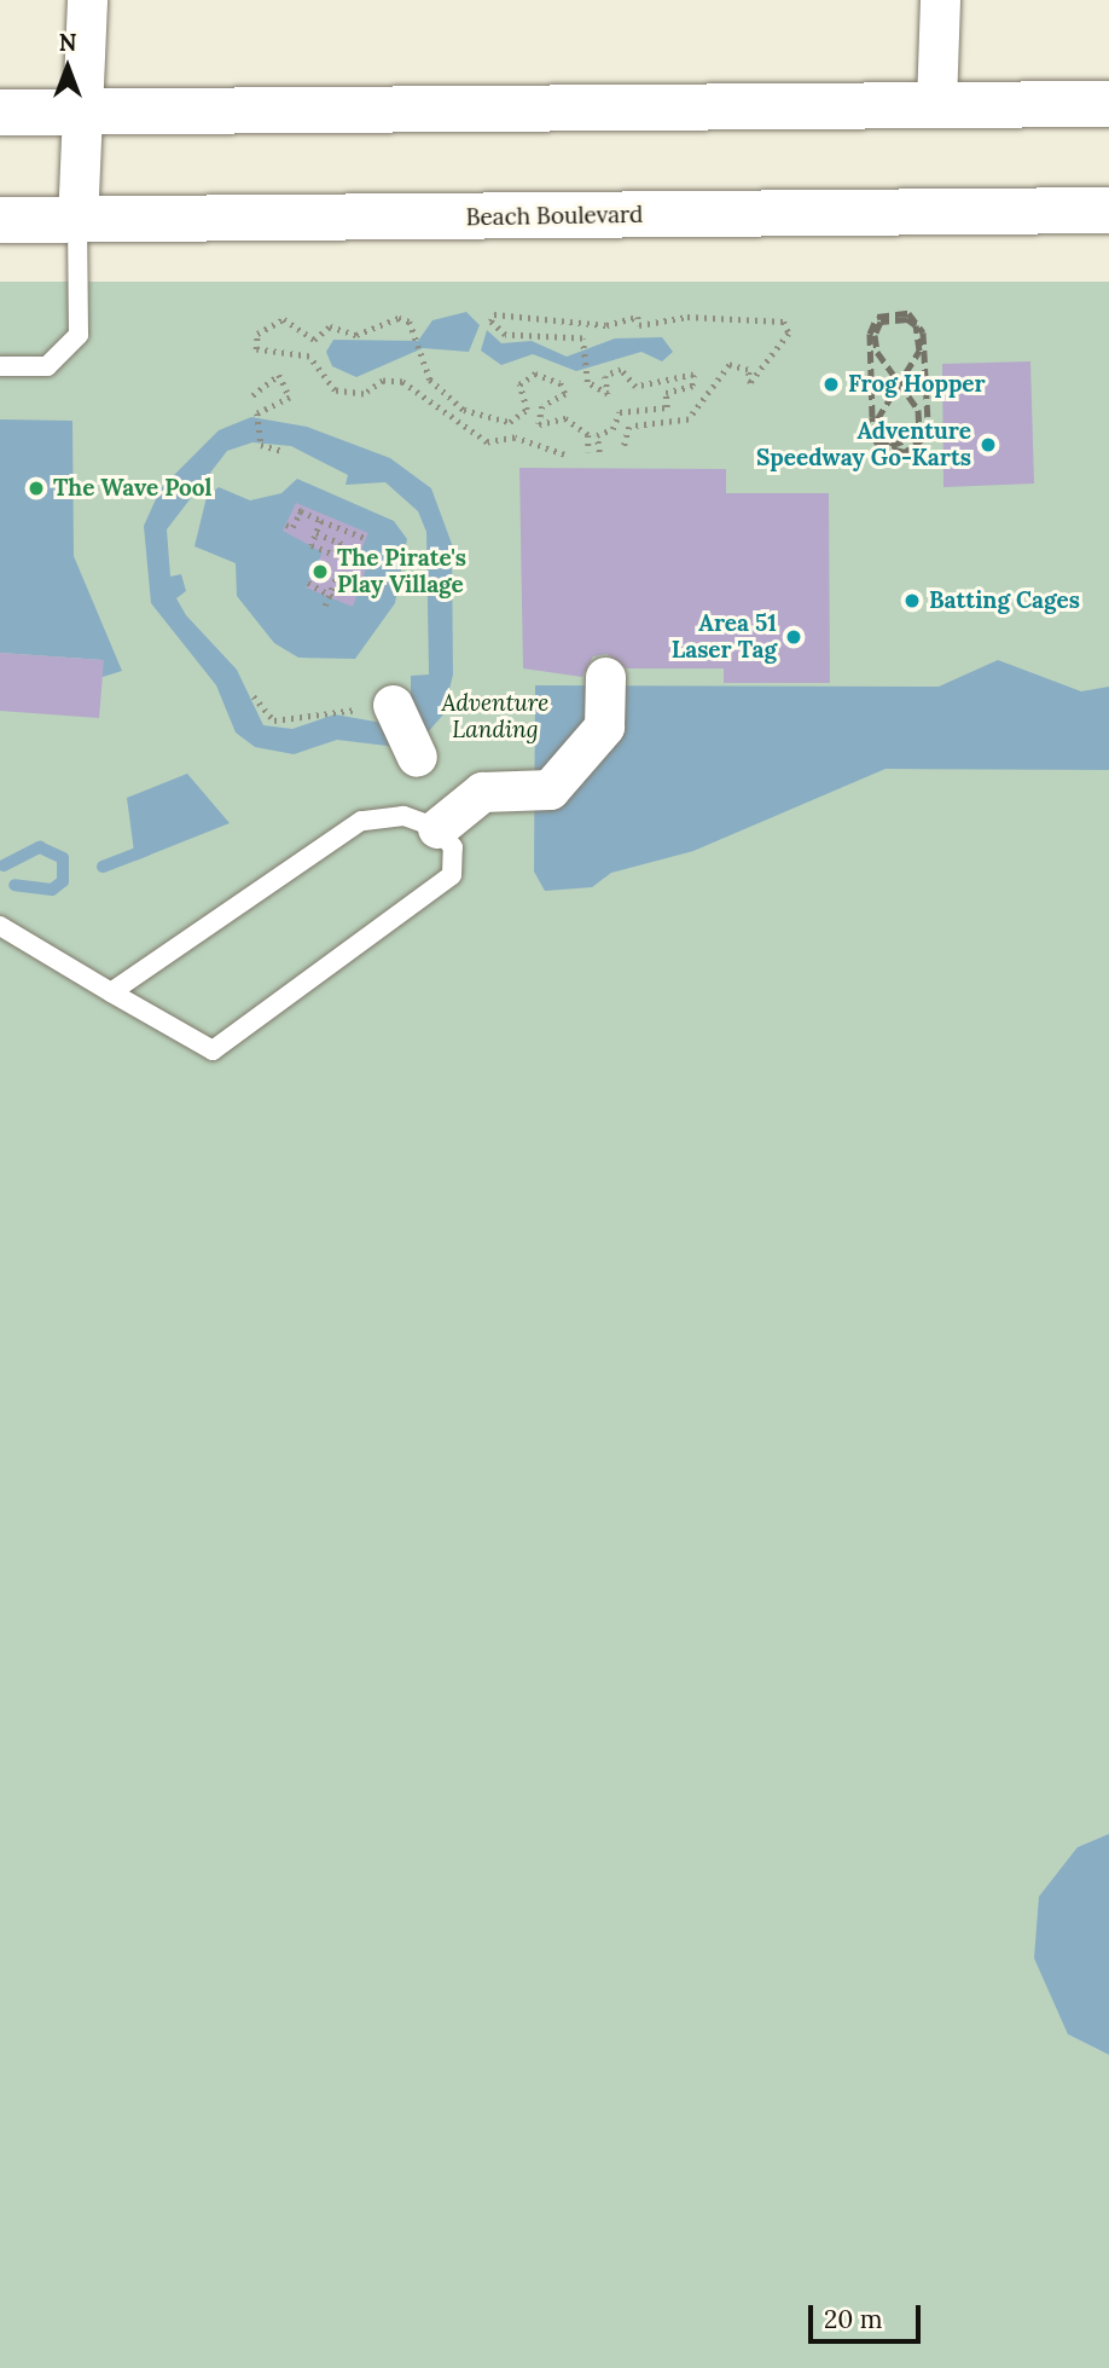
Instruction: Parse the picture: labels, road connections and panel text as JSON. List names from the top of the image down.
{
  "streets": {
    "highway": ["Beach Boulevard"]
  },
  "parks": ["Adventure Landing"],
  "places": [
    "Frog Hopper",
    "Adventure Speedway Go-Karts",
    "The Wave Pool",
    "The Pirate's Play Village",
    "Batting Cages",
    "Area 51 Laser Tag"
  ],
  "scale_bar": "20 m",
  "north": "top"
}
